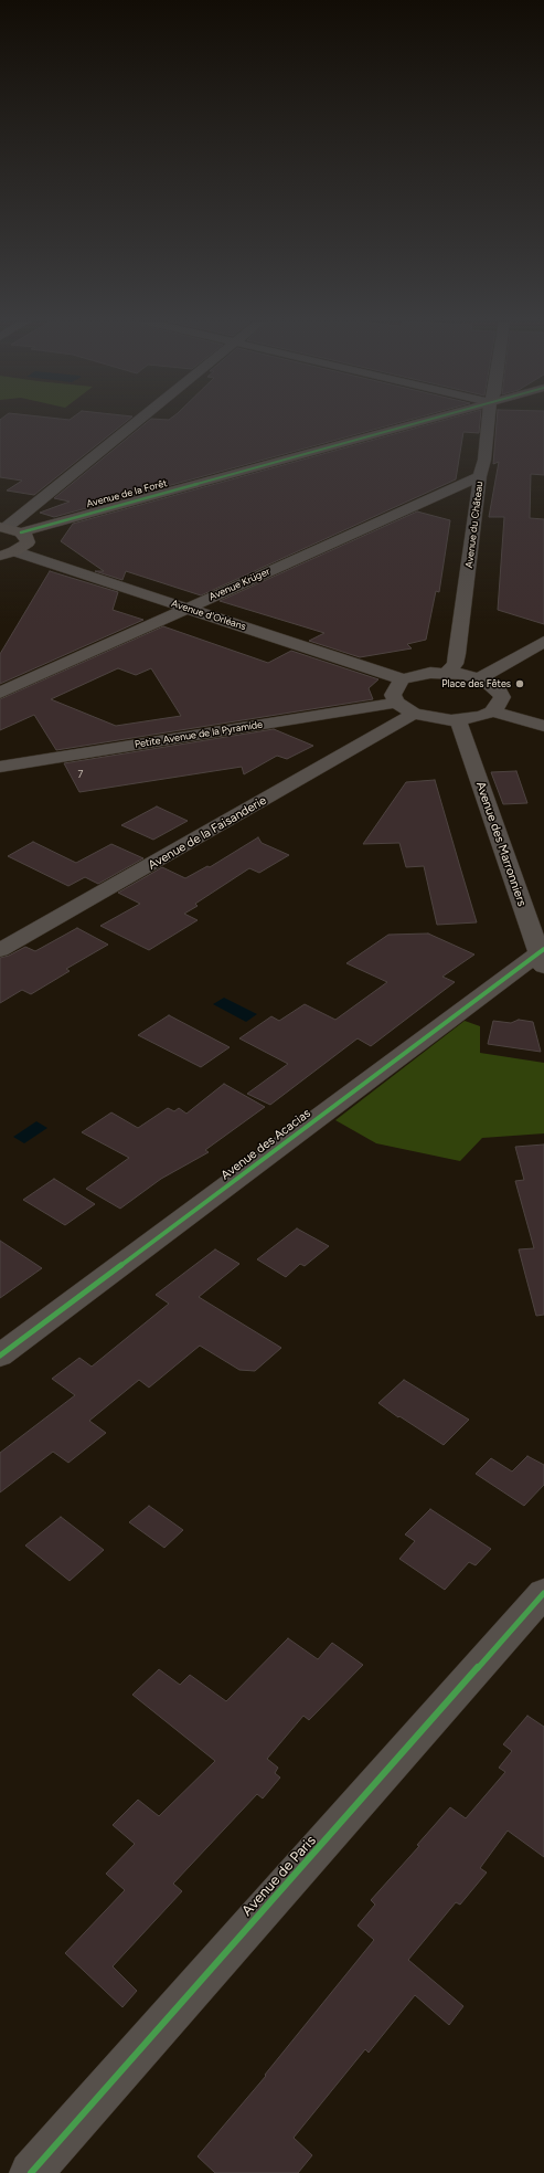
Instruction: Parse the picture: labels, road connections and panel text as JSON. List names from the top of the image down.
{
  "streets": {
    "street": [
      "Avenue de la Forêt",
      "Avenue du Château",
      "Avenue Krüger",
      "Avenue d'Orléans",
      "Petite Avenue de la Pyramide",
      "Avenue de la Faisanderie",
      "Avenue des Marronniers",
      "Avenue des Acacias",
      "Avenue de Paris"
    ]
  },
  "crossings": [
    ["Avenue du Château", "Avenue Krüger"],
    ["Avenue Krüger", "Avenue d'Orléans"],
    ["Avenue des Marronniers", "Avenue des Acacias"]
  ],
  "places": ["Place des Fêtes"],
  "house_numbers": ["7"]
}
